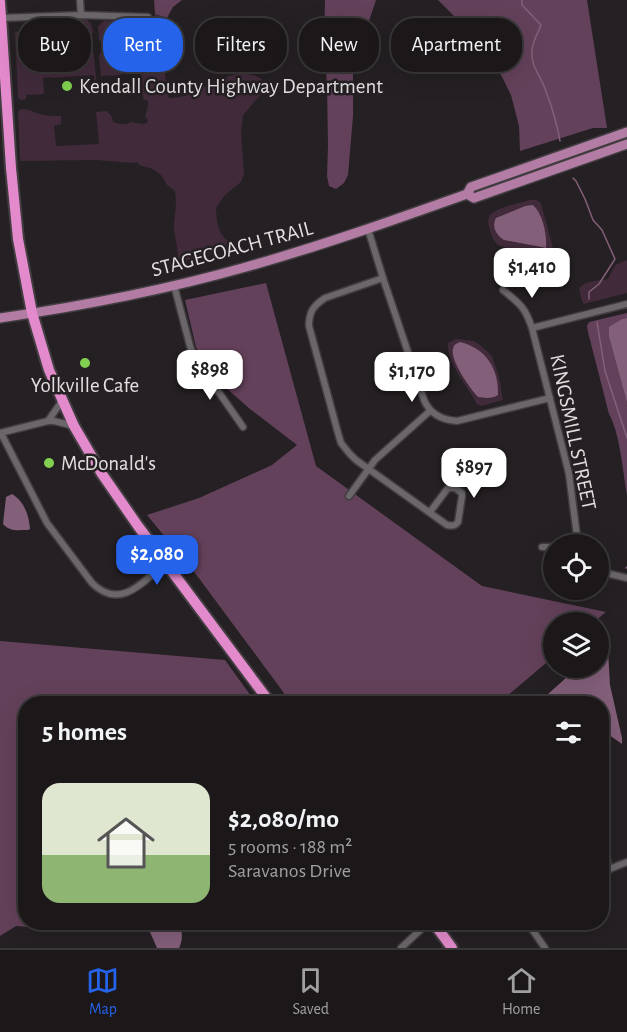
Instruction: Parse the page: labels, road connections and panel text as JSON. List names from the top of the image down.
{
  "streets": {
    "main road": ["STAGECOACH TRAIL"],
    "street": ["KINGSMILL STREET"]
  },
  "places": ["Kendall County Highway Department", "Yolkville Cafe", "McDonald's"],
  "page": {
    "chip": [
      "Buy",
      "Rent",
      "Filters",
      "New",
      "Apartment"
    ],
    "price": [
      "$1,410",
      "$898",
      "$1,170",
      "$897",
      "$2,080"
    ],
    "heading": "5 homes",
    "list": [
      {
        "name": "$2,080/mo",
        "note": "5 rooms · 188 m² · Saravanos Drive"
      }
    ],
    "tabs": ["Map", "Saved", "Home"]
  }
}
